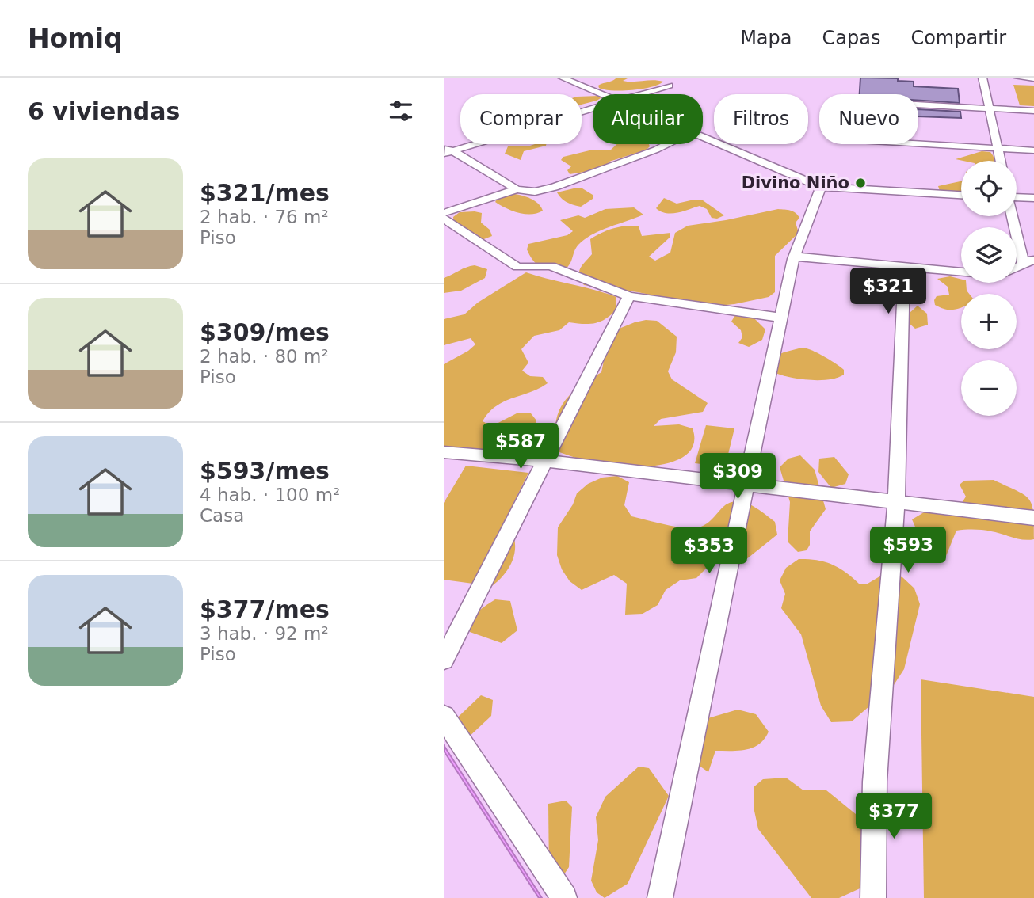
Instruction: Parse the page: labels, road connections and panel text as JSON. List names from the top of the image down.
{
  "places": ["Divino Niño"],
  "page": {
    "header": "Homiq",
    "nav": ["Mapa", "Capas", "Compartir"],
    "heading": "6 viviendas",
    "chip": [
      "Comprar",
      "Alquilar",
      "Filtros",
      "Nuevo"
    ],
    "list": [
      {
        "name": "$321/mes",
        "note": "2 hab. · 76 m² · Piso"
      },
      {
        "name": "$309/mes",
        "note": "2 hab. · 80 m² · Piso"
      },
      {
        "name": "$593/mes",
        "note": "4 hab. · 100 m² · Casa"
      },
      {
        "name": "$377/mes",
        "note": "3 hab. · 92 m² · Piso"
      }
    ],
    "map_buttons": ["+", "−"],
    "price": [
      "$321",
      "$587",
      "$309",
      "$593",
      "$353",
      "$377"
    ]
  }
}
